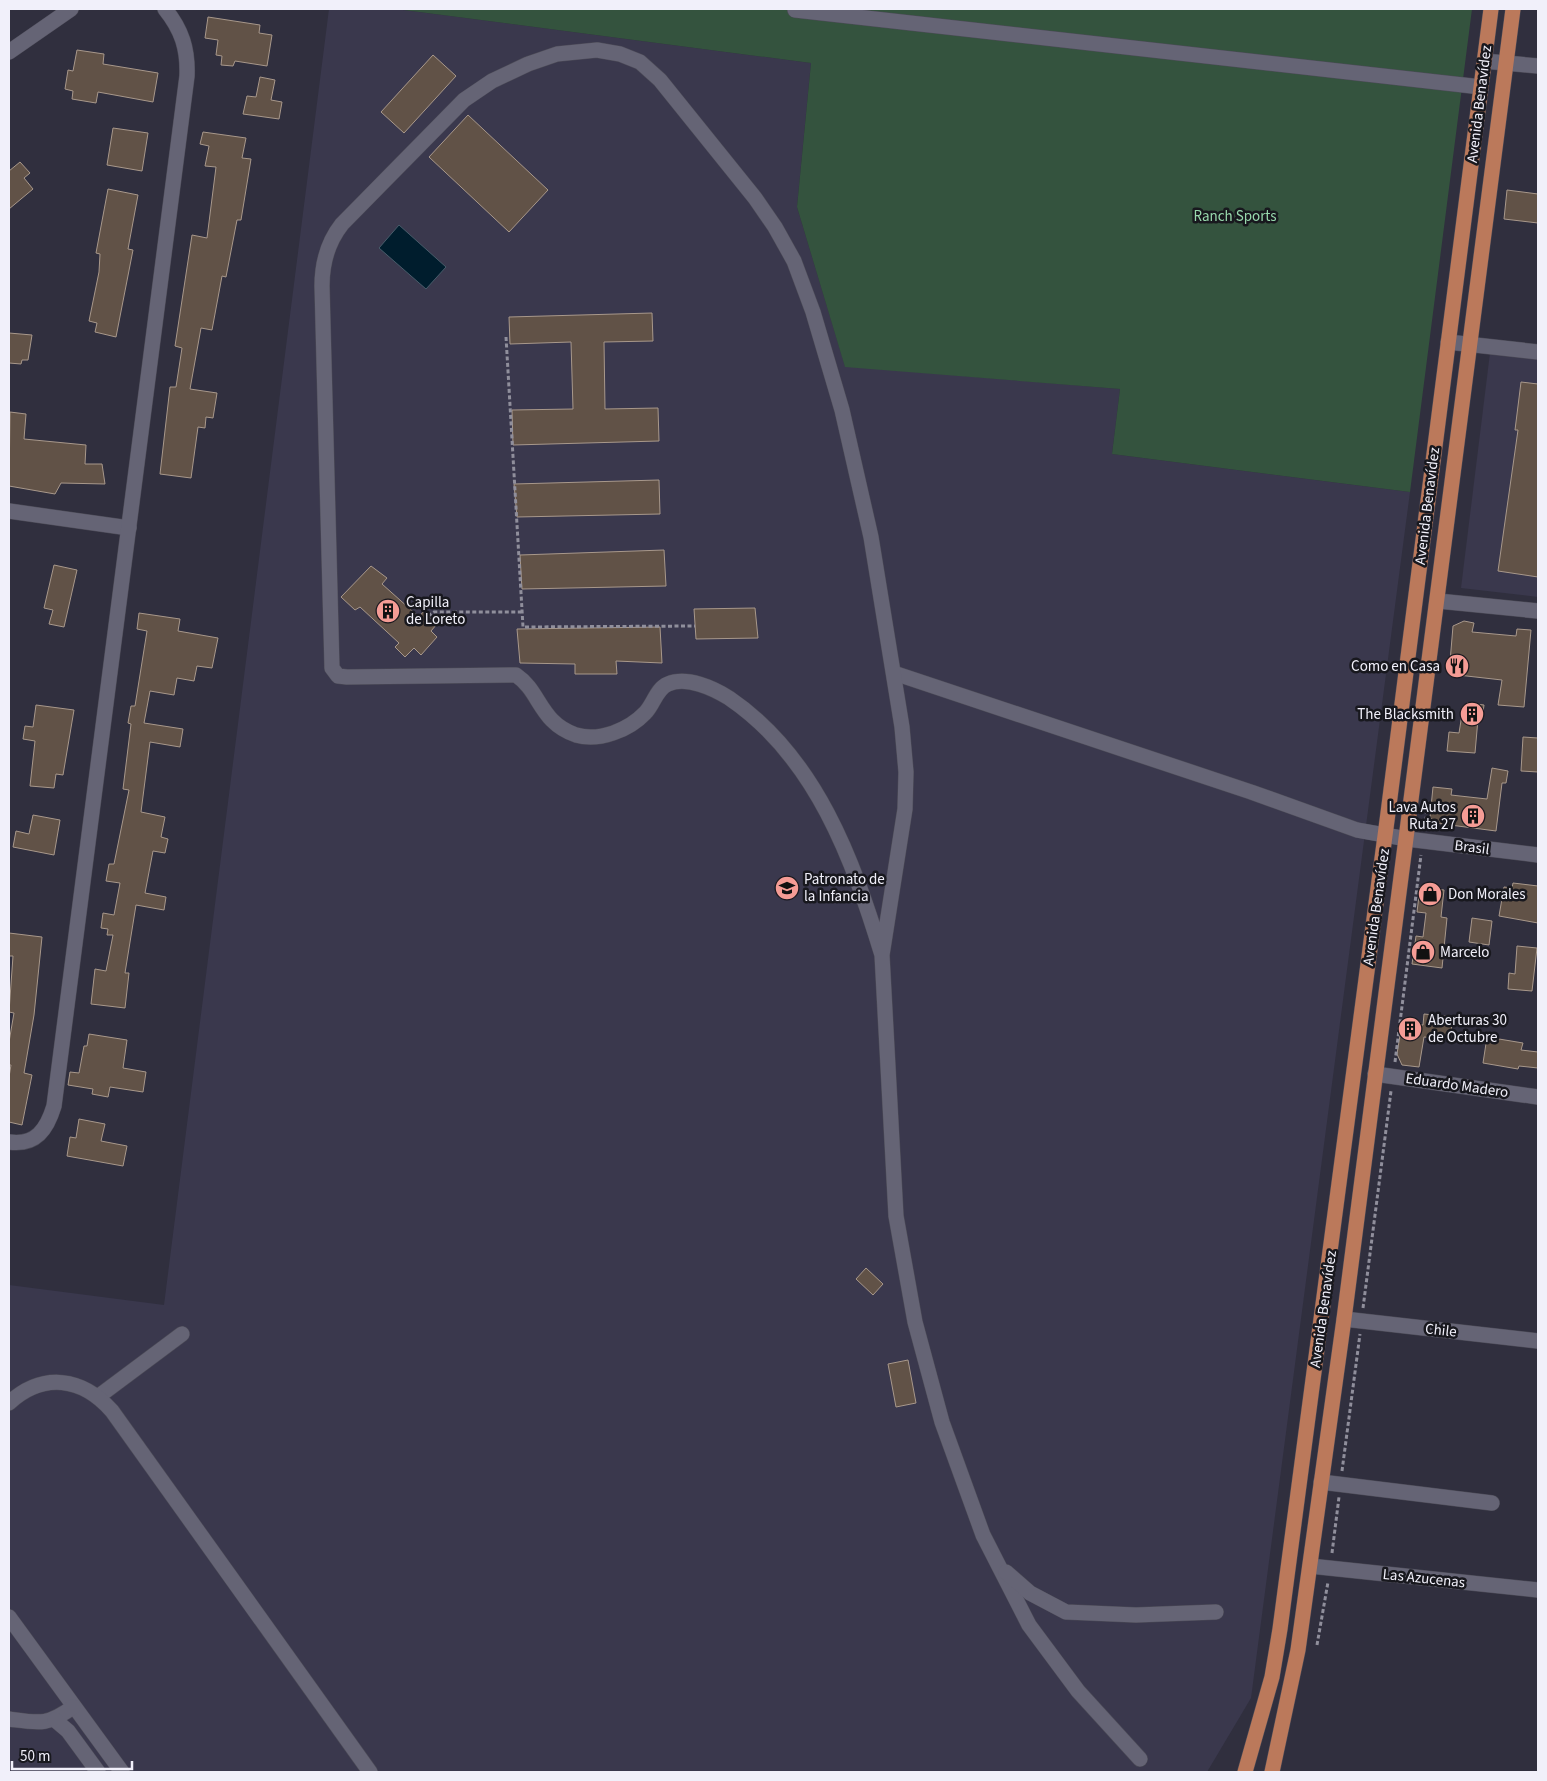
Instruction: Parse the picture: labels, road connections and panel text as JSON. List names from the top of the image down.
{
  "streets": {
    "main road": ["Avenida Benavídez"],
    "street": [
      "Brasil",
      "Eduardo Madero",
      "Chile",
      "Las Azucenas"
    ]
  },
  "crossings": [
    ["Avenida Benavídez", "Brasil"],
    ["Avenida Benavídez", "Eduardo Madero"],
    ["Avenida Benavídez", "Chile"],
    ["Avenida Benavídez", "Las Azucenas"]
  ],
  "parks": ["Ranch Sports"],
  "places": {
    "building": [
      "Capilla de Loreto",
      "The Blacksmith",
      "Lava Autos Ruta 27",
      "Aberturas 30 de Octubre"
    ],
    "restaurant": ["Como en Casa"],
    "school or university": ["Patronato de la Infancia"],
    "shop": ["Don Morales", "Marcelo"]
  },
  "scale_bar": "50 m"
}
